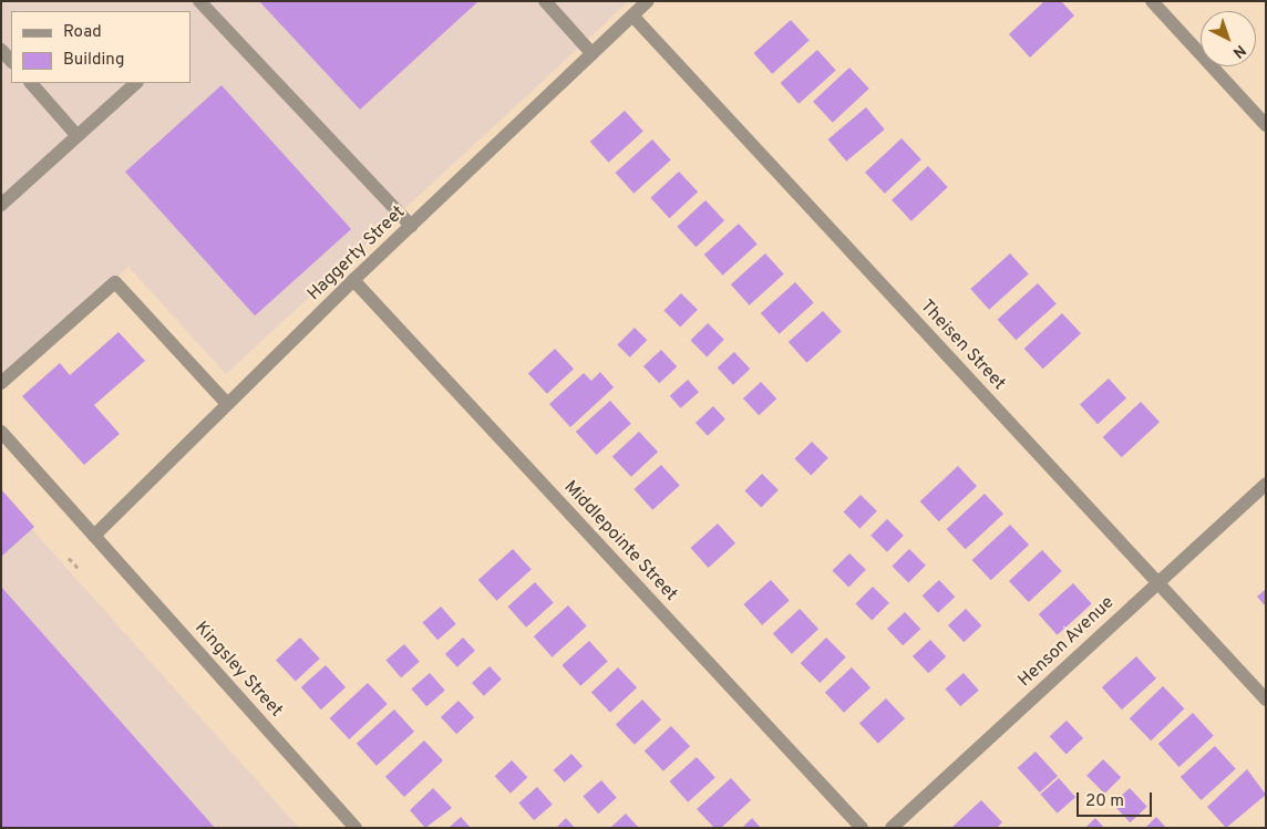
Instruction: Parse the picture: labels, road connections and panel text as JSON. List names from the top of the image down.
{
  "streets": {
    "street": [
      "Haggerty Street",
      "Theisen Street",
      "Middlepointe Street",
      "Henson Avenue",
      "Kingsley Street"
    ]
  },
  "crossings": [
    ["Haggerty Street", "Theisen Street"],
    ["Haggerty Street", "Middlepointe Street"],
    ["Haggerty Street", "Kingsley Street"],
    ["Theisen Street", "Henson Avenue"]
  ],
  "legend": ["Road", "Building"],
  "scale_bar": "20 m",
  "north": "bottom right"
}
